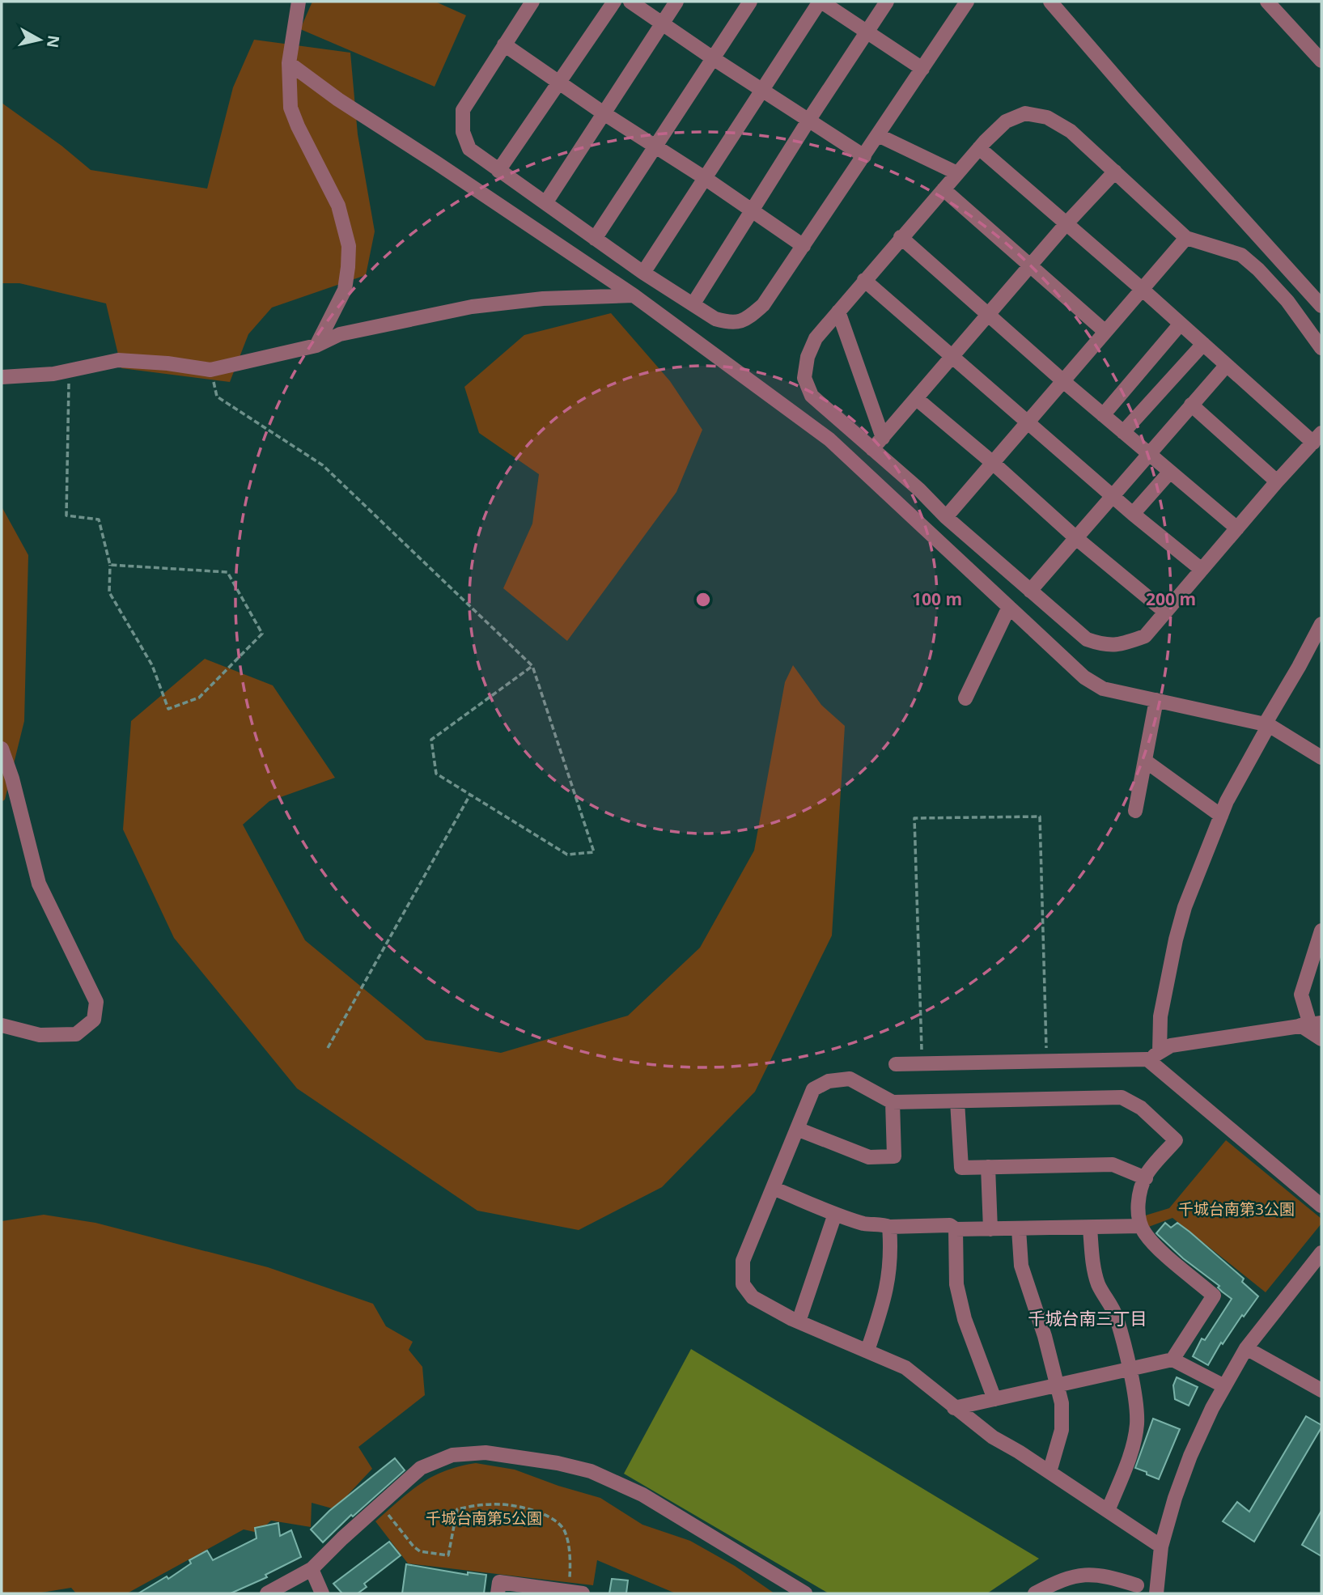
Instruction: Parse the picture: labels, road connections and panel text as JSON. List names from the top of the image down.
{
  "districts": ["千城台南三丁目"],
  "parks": ["千城台南第3公園", "千城台南第5公園"],
  "north": "right",
  "rings": ["100 m", "200 m"]
}
